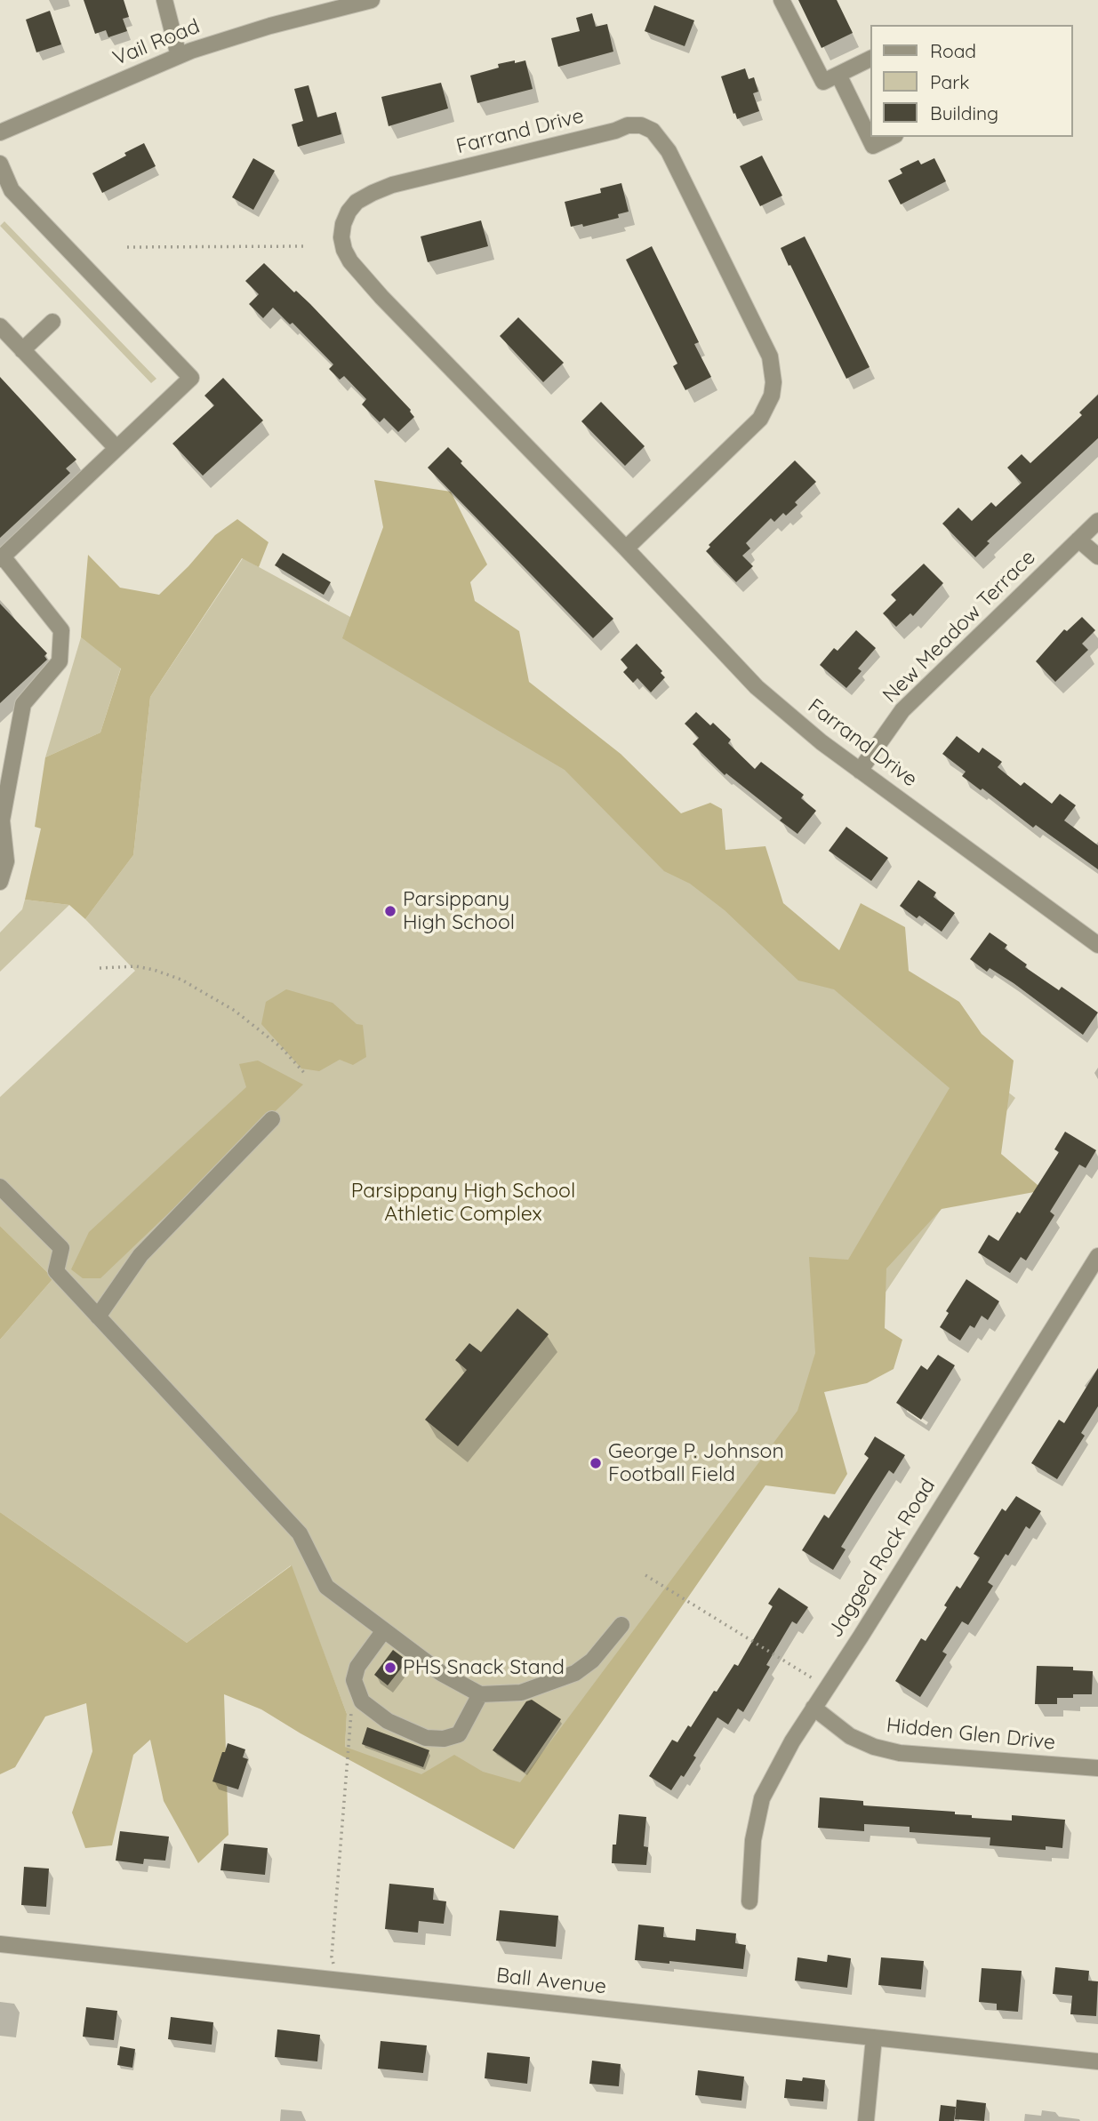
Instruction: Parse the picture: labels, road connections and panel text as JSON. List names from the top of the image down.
{
  "streets": {
    "street": [
      "Vail Road",
      "Farrand Drive",
      "New Meadow Terrace",
      "Jagged Rock Road",
      "Hidden Glen Drive",
      "Ball Avenue"
    ]
  },
  "crossings": [
    ["Farrand Drive", "New Meadow Terrace"],
    ["Jagged Rock Road", "Hidden Glen Drive"]
  ],
  "parks": ["Parsippany High School Athletic Complex"],
  "places": ["Parsippany High School", "George P. Johnson Football Field", "PHS Snack Stand"],
  "legend": ["Road", "Park", "Building"]
}
